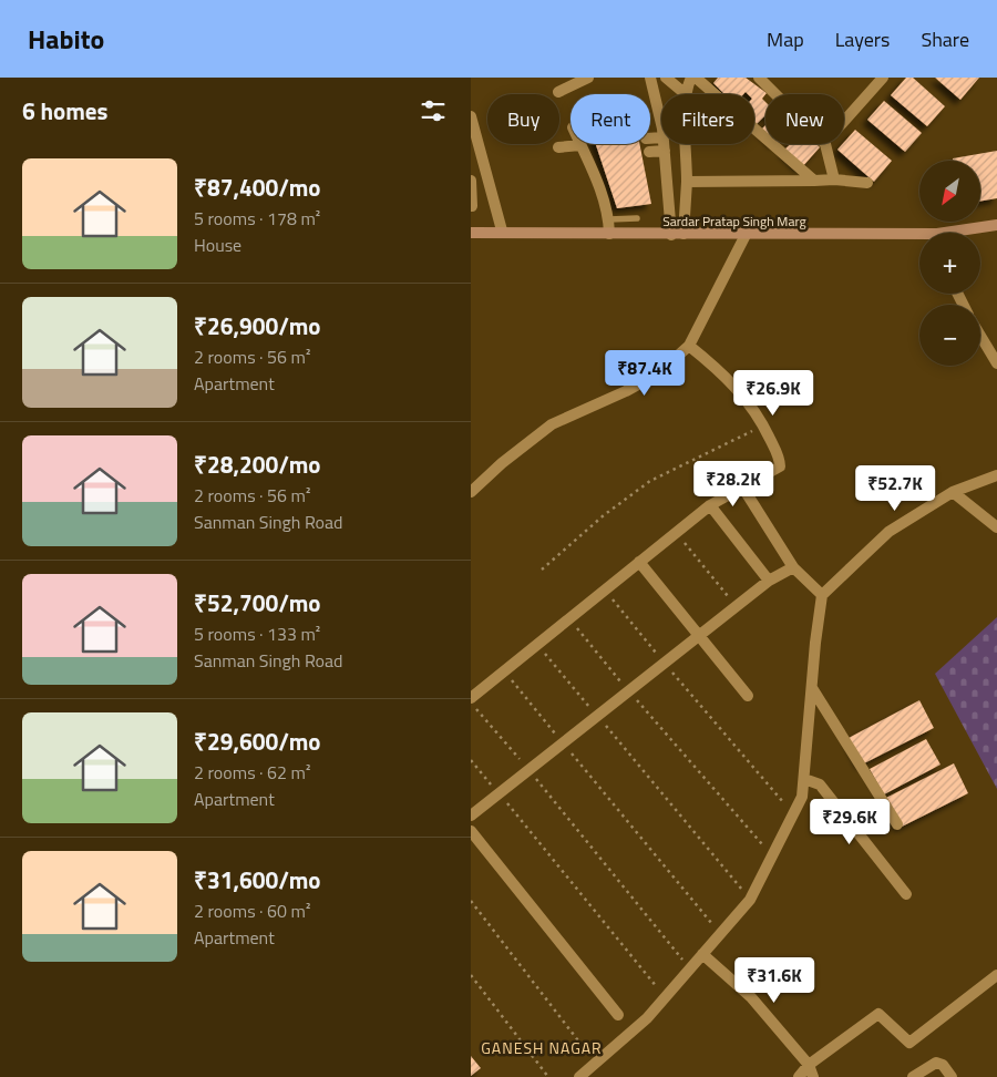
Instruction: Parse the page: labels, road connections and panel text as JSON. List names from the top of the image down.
{
  "streets": {
    "main road": ["Sardar Pratap Singh Marg"]
  },
  "districts": ["GANESH NAGAR"],
  "north": "bottom left",
  "page": {
    "header": "Habito",
    "nav": ["Map", "Layers", "Share"],
    "heading": "6 homes",
    "chip": [
      "Buy",
      "Rent",
      "Filters",
      "New"
    ],
    "list": [
      {
        "name": "₹87,400/mo",
        "note": "5 rooms · 178 m² · House"
      },
      {
        "name": "₹26,900/mo",
        "note": "2 rooms · 56 m² · Apartment"
      },
      {
        "name": "₹28,200/mo",
        "note": "2 rooms · 56 m² · Sanman Singh Road"
      },
      {
        "name": "₹52,700/mo",
        "note": "5 rooms · 133 m² · Sanman Singh Road"
      },
      {
        "name": "₹29,600/mo",
        "note": "2 rooms · 62 m² · Apartment"
      },
      {
        "name": "₹31,600/mo",
        "note": "2 rooms · 60 m² · Apartment"
      }
    ],
    "map_buttons": ["+", "−"],
    "price": [
      "₹87.4K",
      "₹26.9K",
      "₹28.2K",
      "₹52.7K",
      "₹29.6K",
      "₹31.6K"
    ]
  }
}
